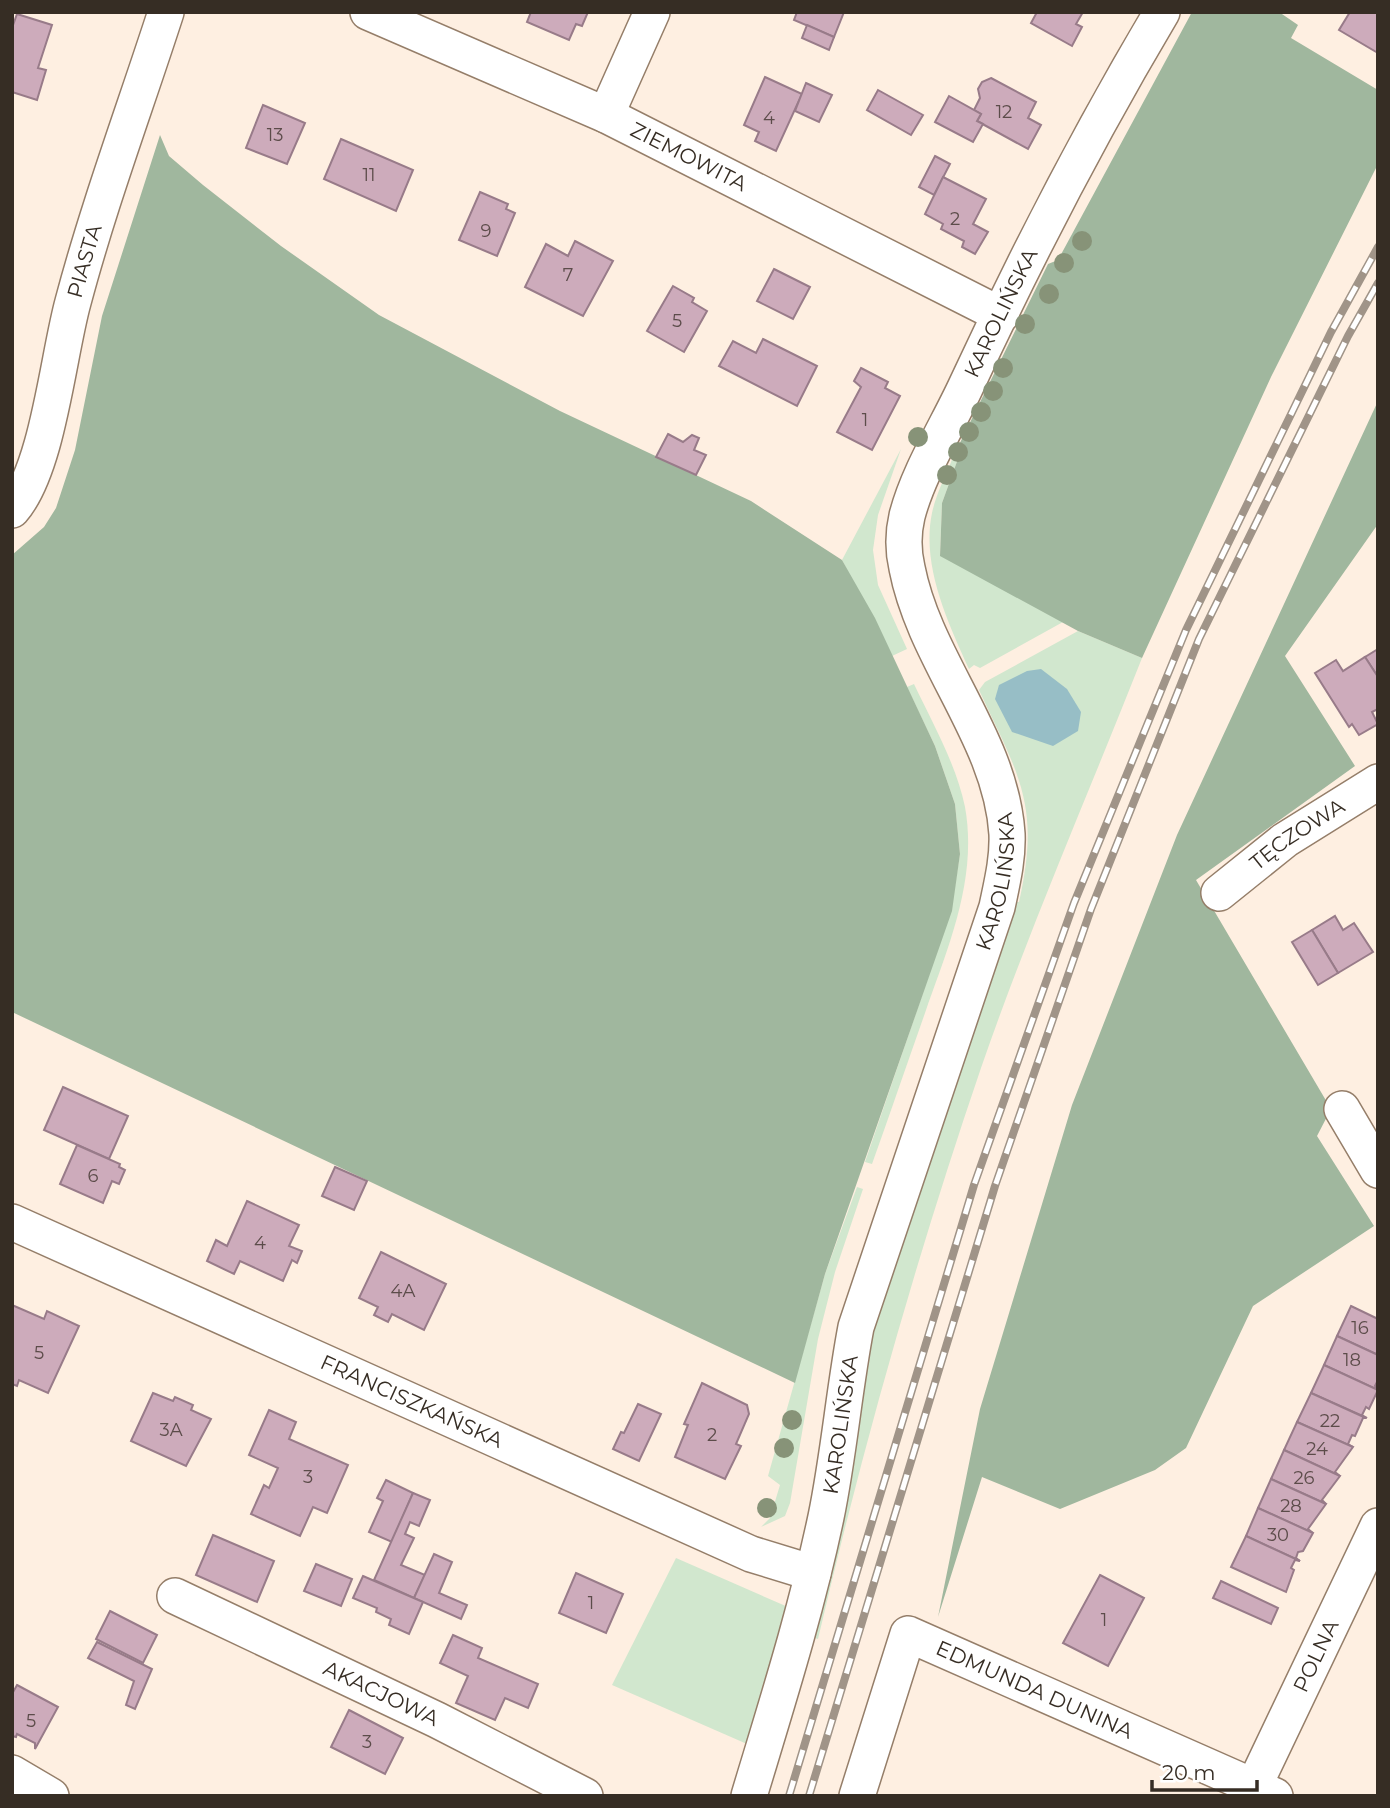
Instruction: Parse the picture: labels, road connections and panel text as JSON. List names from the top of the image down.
{
  "streets": {
    "street": [
      "ZIEMOWITA",
      "PIASTA",
      "KAROLIŃSKA",
      "TĘCZOWA",
      "FRANCISZKAŃSKA",
      "POLNA",
      "EDMUNDA DUNINA",
      "AKACJOWA"
    ]
  },
  "crossings": [
    ["ZIEMOWITA", "KAROLIŃSKA"],
    ["KAROLIŃSKA", "FRANCISZKAŃSKA"],
    ["POLNA", "EDMUNDA DUNINA"]
  ],
  "house_numbers": [
    "12",
    "4",
    "13",
    "11",
    "2",
    "9",
    "7",
    "5",
    "1",
    "6",
    "4",
    "4A",
    "16",
    "5",
    "18",
    "22",
    "3A",
    "2",
    "24",
    "3",
    "26",
    "28",
    "30",
    "1",
    "1",
    "5",
    "3"
  ],
  "scale_bar": "20 m"
}
